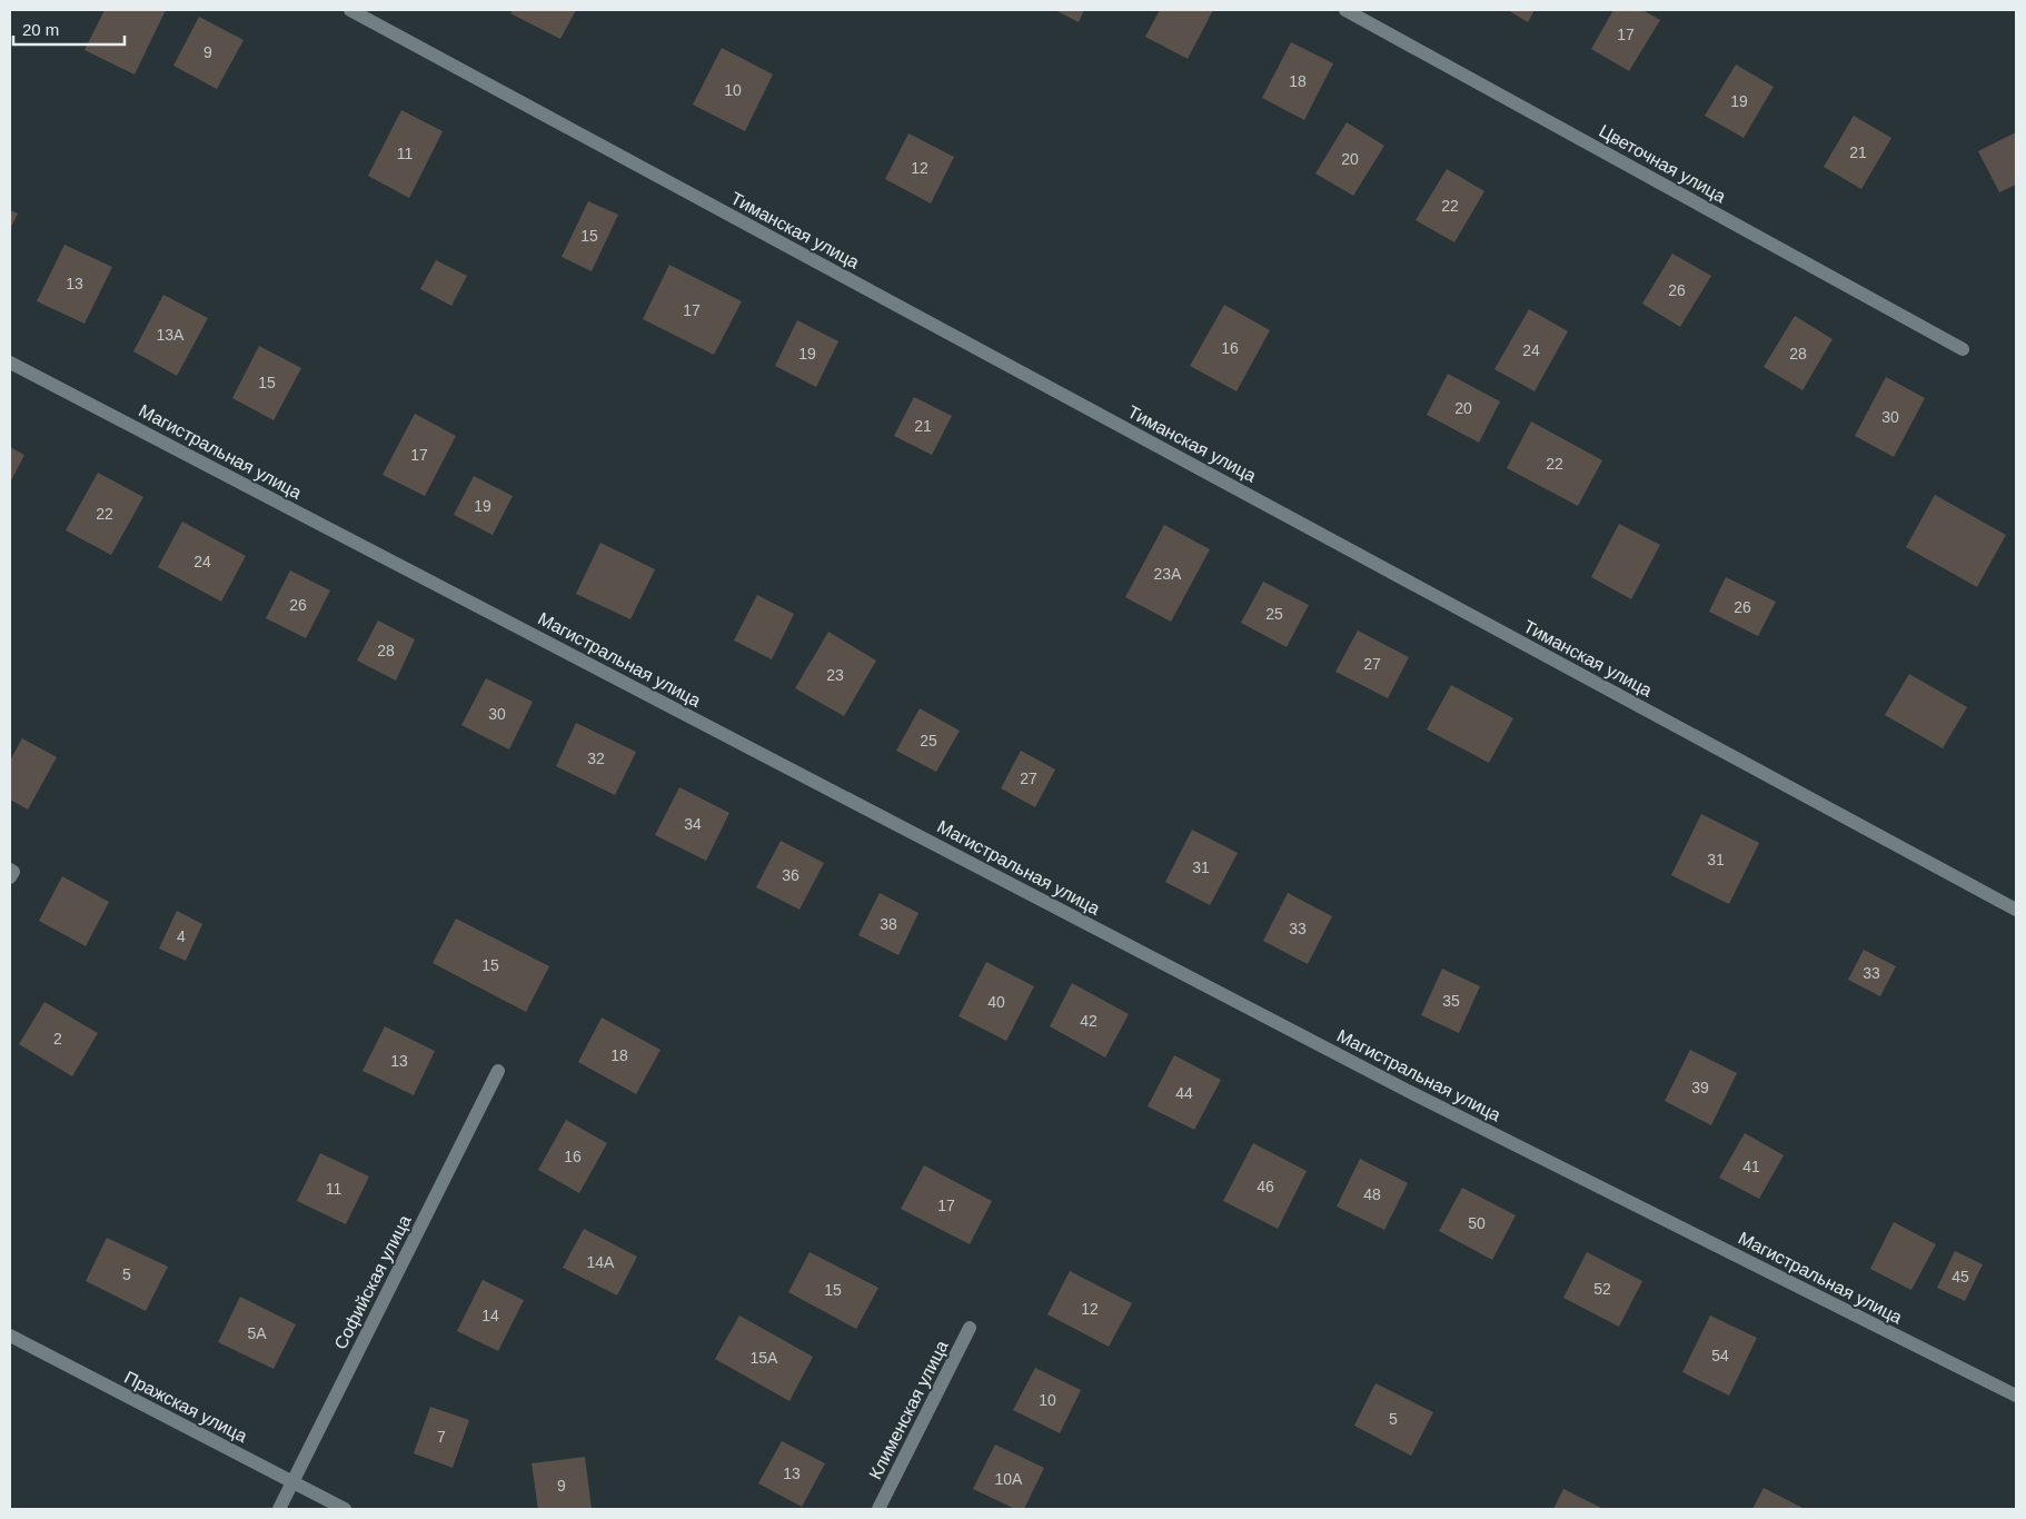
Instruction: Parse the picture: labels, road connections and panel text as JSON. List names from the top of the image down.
{
  "streets": {
    "street": [
      "Цветочная улица",
      "Тиманская улица",
      "Магистральная улица",
      "Софийская улица",
      "Пражская улица",
      "Клименская улица"
    ]
  },
  "crossings": [
    ["Софийская улица", "Пражская улица"]
  ],
  "house_numbers": [
    "17",
    "9",
    "18",
    "10",
    "19",
    "21",
    "11",
    "20",
    "12",
    "22",
    "15",
    "13",
    "26",
    "17",
    "13А",
    "16",
    "24",
    "19",
    "28",
    "15",
    "20",
    "30",
    "21",
    "17",
    "22",
    "19",
    "22",
    "24",
    "23А",
    "26",
    "26",
    "25",
    "28",
    "27",
    "23",
    "30",
    "25",
    "32",
    "27",
    "34",
    "31",
    "31",
    "36",
    "38",
    "33",
    "4",
    "15",
    "33",
    "35",
    "40",
    "42",
    "2",
    "18",
    "13",
    "39",
    "44",
    "16",
    "41",
    "46",
    "11",
    "48",
    "17",
    "50",
    "14А",
    "5",
    "45",
    "52",
    "15",
    "12",
    "14",
    "5А",
    "54",
    "15А",
    "10",
    "5",
    "7",
    "13",
    "10А",
    "9"
  ],
  "scale_bar": "20 m"
}
